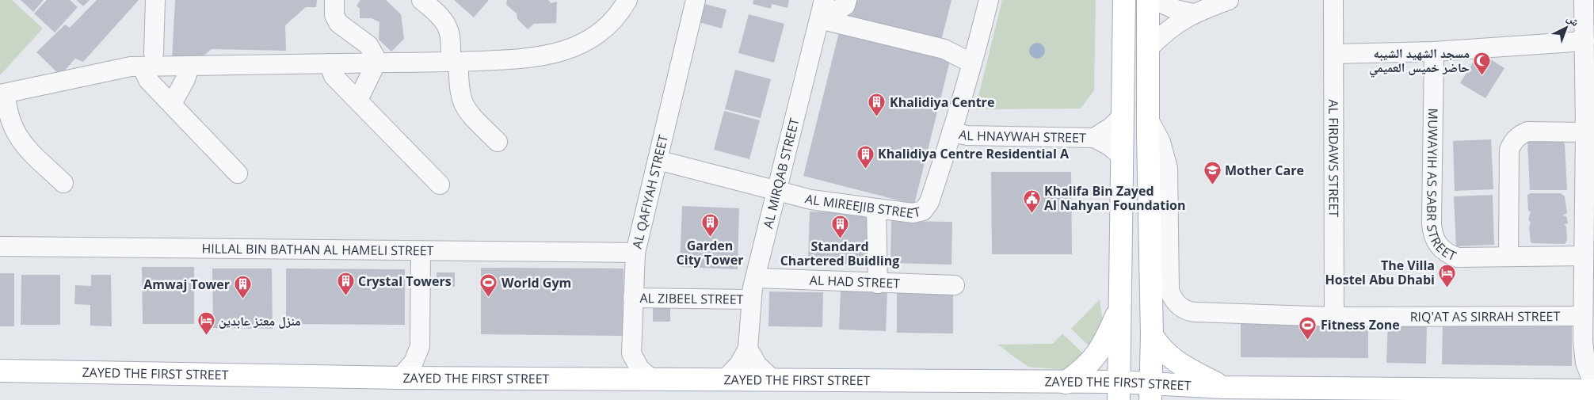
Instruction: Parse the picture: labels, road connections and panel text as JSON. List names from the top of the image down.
{
  "streets": {
    "main road": ["ZAYED THE FIRST STREET"],
    "street": [
      "AL HNAYWAH STREET",
      "AL FIRDAWS STREET",
      "AL MIRQAB STREET",
      "MUWAYIH AS SABR STREET",
      "AL QAFIYAH STREET",
      "AL MIREEJIB STREET",
      "HILLAL BIN BATHAN AL HAMELI STREET",
      "AL HAD STREET",
      "AL ZIBEEL STREET",
      "RIQ'AT AS SIRRAH STREET"
    ]
  },
  "crossings": [
    ["AL HNAYWAH STREET", "AL MIREEJIB STREET"],
    ["AL FIRDAWS STREET", "RIQ'AT AS SIRRAH STREET"],
    ["AL MIRQAB STREET", "AL MIREEJIB STREET"],
    ["AL MIRQAB STREET", "AL HAD STREET"],
    ["AL MIRQAB STREET", "AL ZIBEEL STREET"],
    ["AL MIRQAB STREET", "ZAYED THE FIRST STREET"],
    ["AL QAFIYAH STREET", "AL MIREEJIB STREET"],
    ["AL QAFIYAH STREET", "HILLAL BIN BATHAN AL HAMELI STREET"],
    ["AL QAFIYAH STREET", "AL ZIBEEL STREET"],
    ["AL QAFIYAH STREET", "ZAYED THE FIRST STREET"]
  ],
  "places": {
    "mosque": ["مسجد الشهيد الشيبه حاضر خميس العميمي"],
    "building": [
      "Khalidiya Centre",
      "Khalidiya Centre Residential A",
      "Garden City Tower",
      "Standard Chartered Buidling",
      "Crystal Towers",
      "Amwaj Tower"
    ],
    "school or university": ["Mother Care"],
    "public building": ["Khalifa Bin Zayed Al Nahyan Foundation"],
    "hotel": ["The Villa Hostel Abu Dhabi", "منزل معتز عابدين"],
    "sports": ["World Gym", "Fitness Zone"]
  },
  "north": "top right"
}
